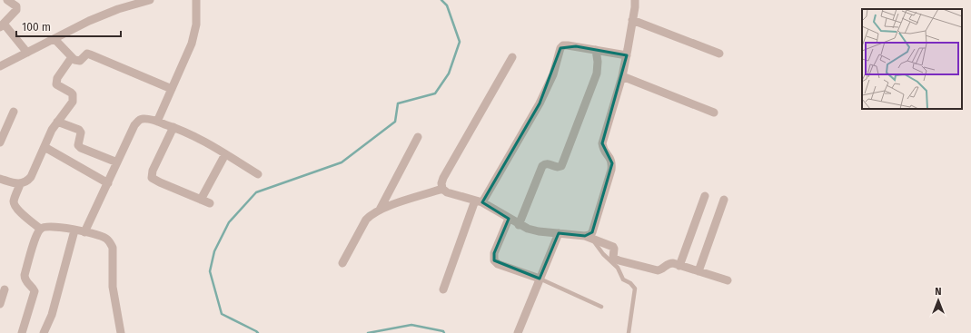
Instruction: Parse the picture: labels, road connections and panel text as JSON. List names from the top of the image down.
{
  "scale_bar": "100 m",
  "north": "top"
}
